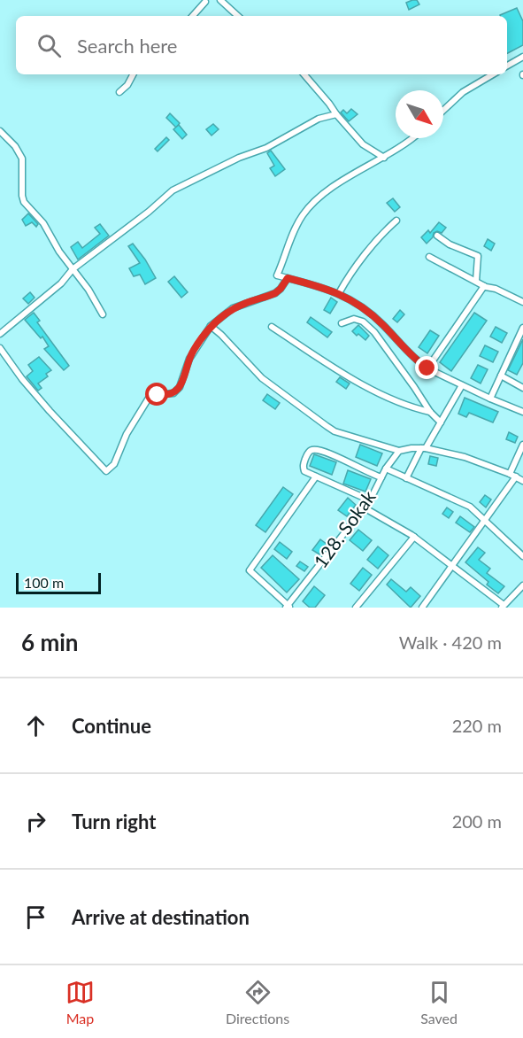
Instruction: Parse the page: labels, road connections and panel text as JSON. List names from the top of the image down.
{
  "streets": {
    "street": ["128. Sokak"]
  },
  "scale_bar": "100 m",
  "north": "bottom right",
  "page": {
    "search": "Search here",
    "scale": "100 m",
    "heading": ["6 min", "Walk · 420 m"],
    "list": [
      ["Continue", "220 m"],
      ["Turn right", "200 m"],
      "Arrive at destination"
    ],
    "nav": ["Map", "Directions", "Saved"]
  }
}
